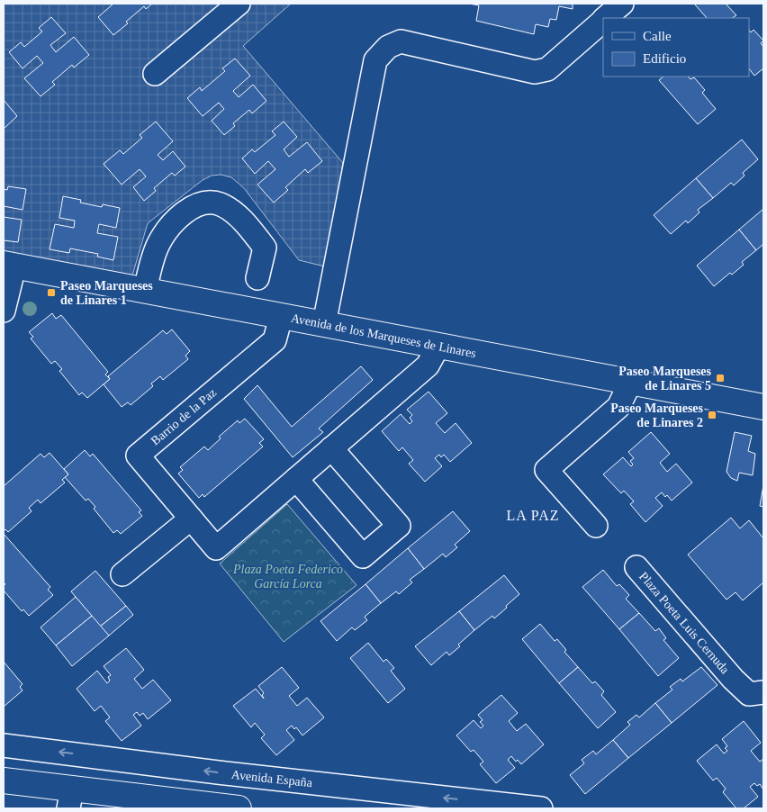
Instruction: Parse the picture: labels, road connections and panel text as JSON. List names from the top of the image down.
{
  "streets": {
    "main road": ["Avenida de los Marqueses de Linares"],
    "street": ["Barrio de la Paz", "Plaza Poeta Luis Cernuda", "Avenida España"]
  },
  "crossings": [
    ["Avenida de los Marqueses de Linares", "Barrio de la Paz"]
  ],
  "one_way": ["Avenida España"],
  "districts": ["LA PAZ"],
  "parks": ["Plaza Poeta Federico García Lorca"],
  "places": {
    "transit": ["Paseo Marqueses de Linares 1", "Paseo Marqueses de Linares 5", "Paseo Marqueses de Linares 2"]
  },
  "legend": ["Calle", "Edificio"]
}
